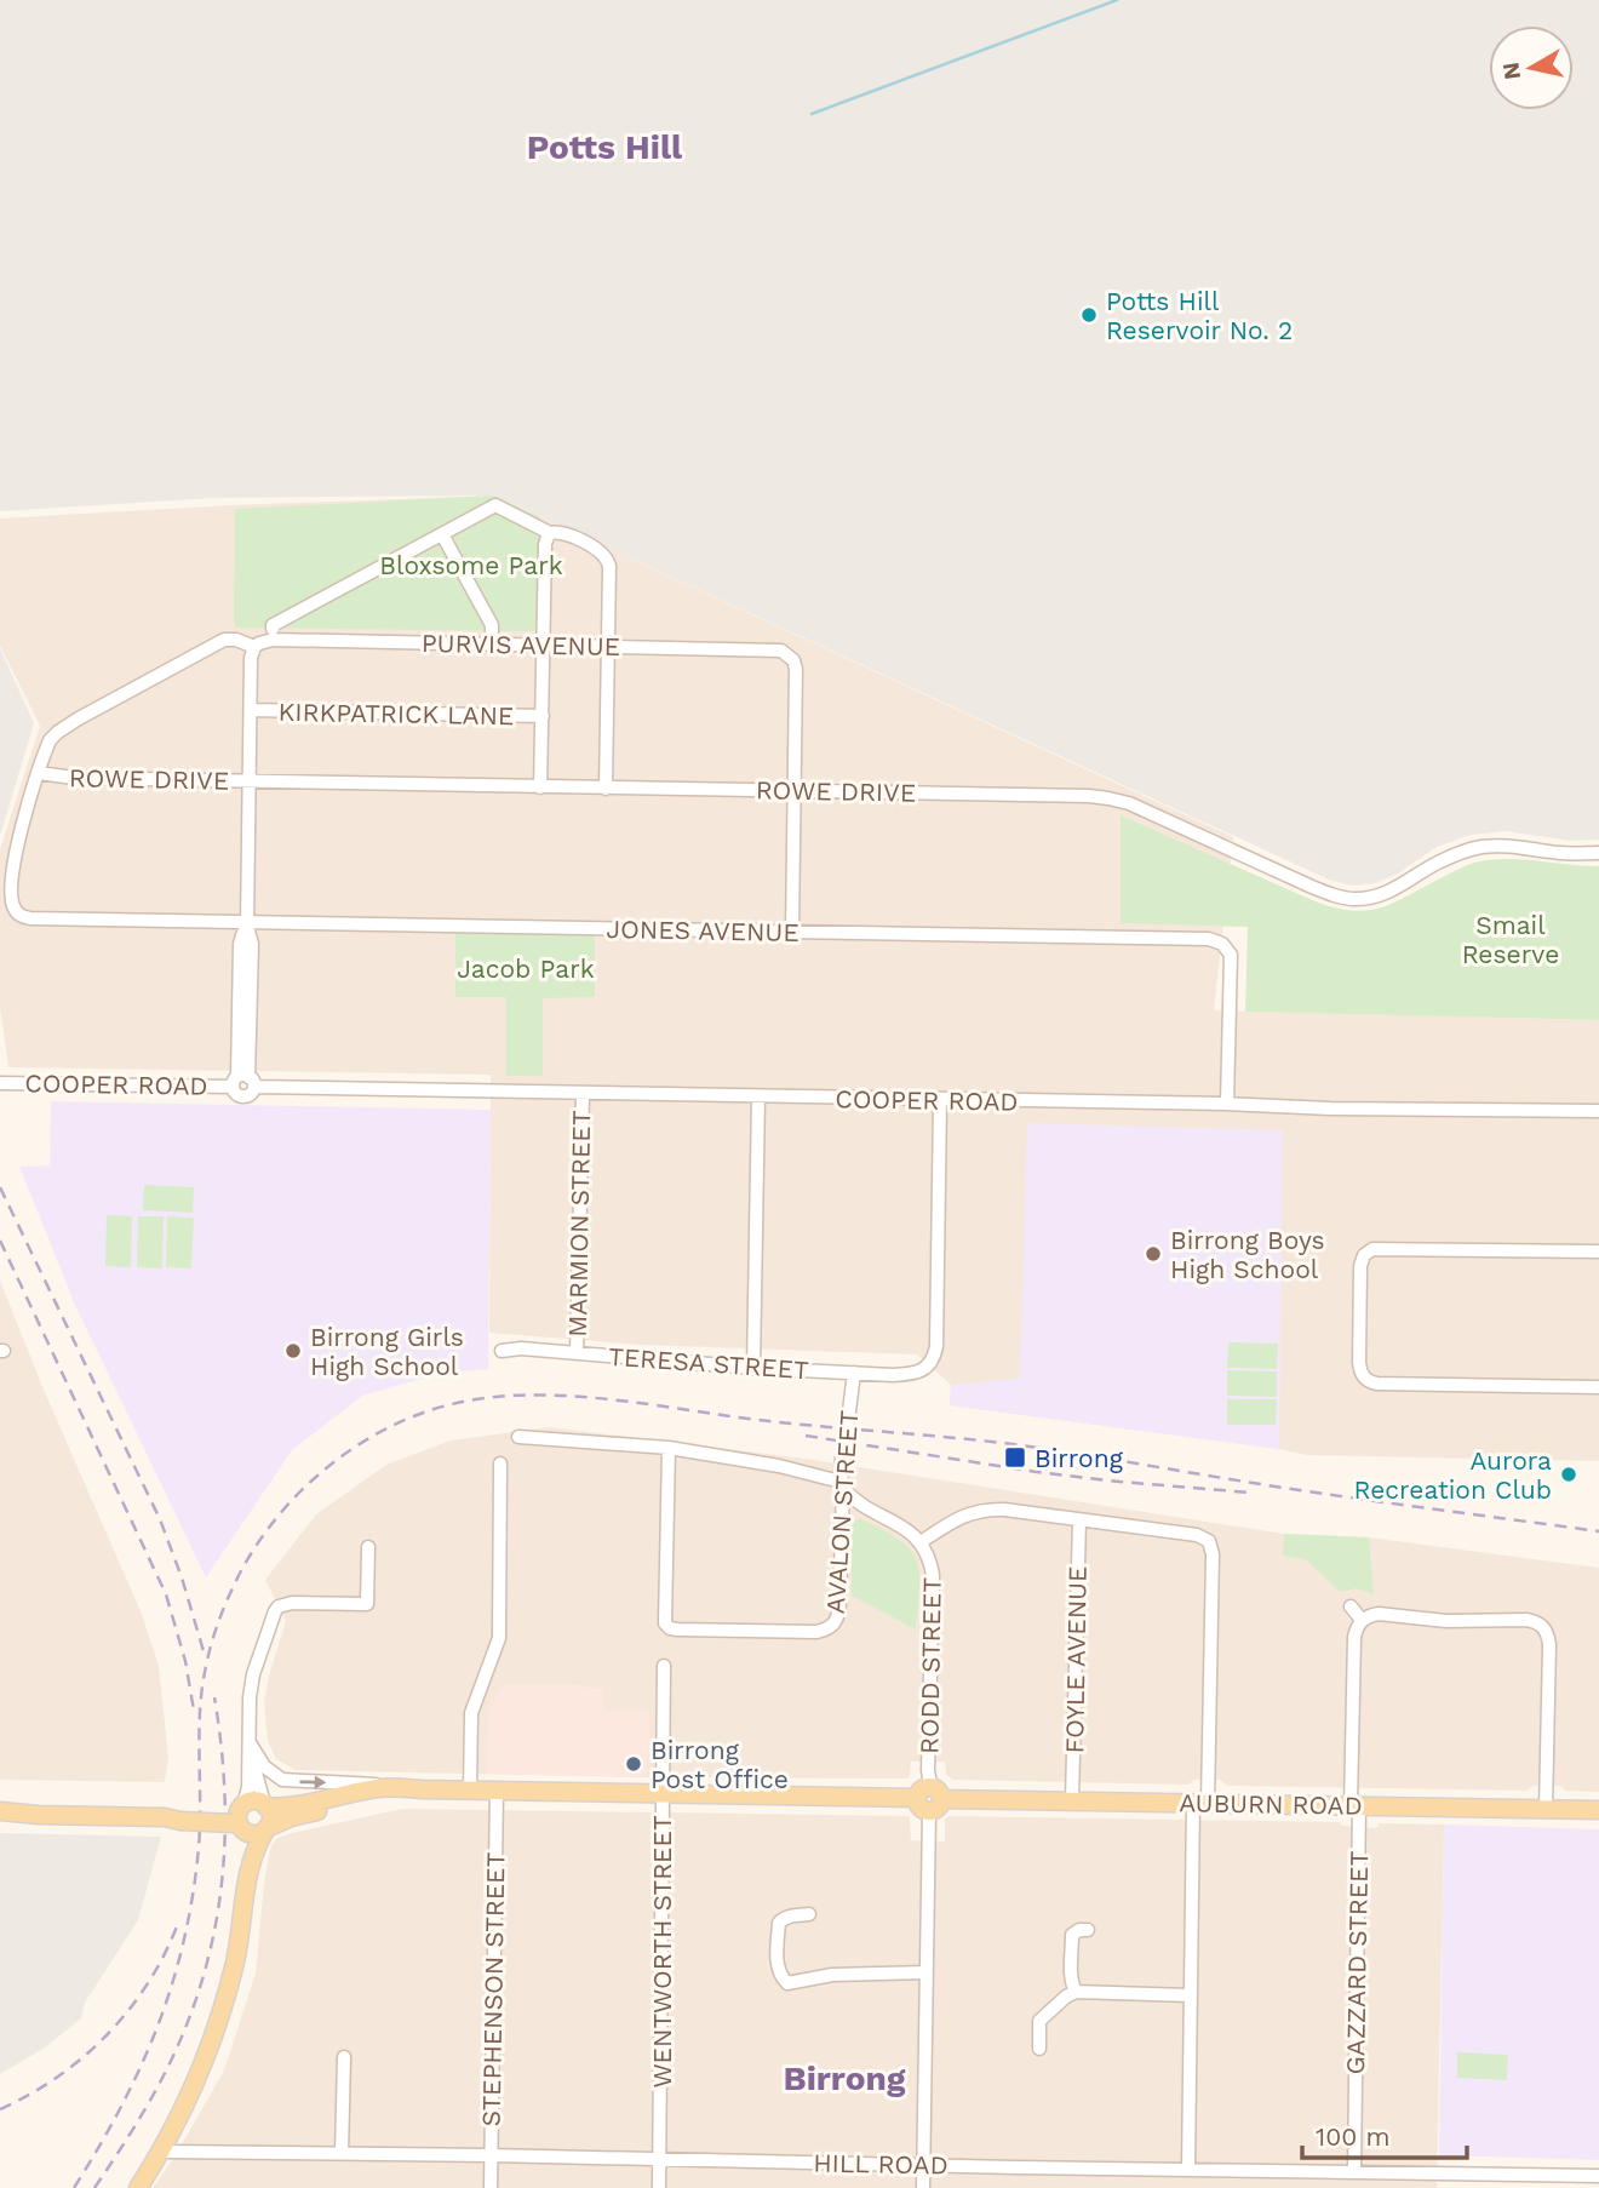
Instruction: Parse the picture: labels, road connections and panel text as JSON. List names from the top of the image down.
{
  "streets": {
    "main road": ["AUBURN ROAD"],
    "street": [
      "PURVIS AVENUE",
      "KIRKPATRICK LANE",
      "ROWE DRIVE",
      "JONES AVENUE",
      "COOPER ROAD",
      "MARMION STREET",
      "TERESA STREET",
      "AVALON STREET",
      "FOYLE AVENUE",
      "RODD STREET",
      "WENTWORTH STREET",
      "GAZZARD STREET",
      "STEPHENSON STREET",
      "HILL ROAD"
    ]
  },
  "crossings": [
    ["PURVIS AVENUE", "ROWE DRIVE"],
    ["PURVIS AVENUE", "JONES AVENUE"],
    ["JONES AVENUE", "COOPER ROAD"],
    ["COOPER ROAD", "MARMION STREET"],
    ["COOPER ROAD", "TERESA STREET"],
    ["MARMION STREET", "TERESA STREET"],
    ["TERESA STREET", "AVALON STREET"],
    ["AVALON STREET", "RODD STREET"],
    ["FOYLE AVENUE", "AUBURN ROAD"],
    ["RODD STREET", "AUBURN ROAD"],
    ["RODD STREET", "HILL ROAD"],
    ["AUBURN ROAD", "WENTWORTH STREET"],
    ["AUBURN ROAD", "GAZZARD STREET"],
    ["AUBURN ROAD", "STEPHENSON STREET"],
    ["WENTWORTH STREET", "HILL ROAD"],
    ["GAZZARD STREET", "HILL ROAD"],
    ["STEPHENSON STREET", "HILL ROAD"]
  ],
  "districts": ["Potts Hill", "Birrong"],
  "parks": ["Bloxsome Park", "Smail Reserve", "Jacob Park"],
  "places": {
    "other": [
      "Potts Hill Reservoir No. 2",
      "Birrong Boys High School",
      "Birrong Girls High School",
      "Aurora Recreation Club",
      "Birrong Post Office"
    ],
    "transit": ["Birrong"]
  },
  "scale_bar": "100 m",
  "north": "left"
}
